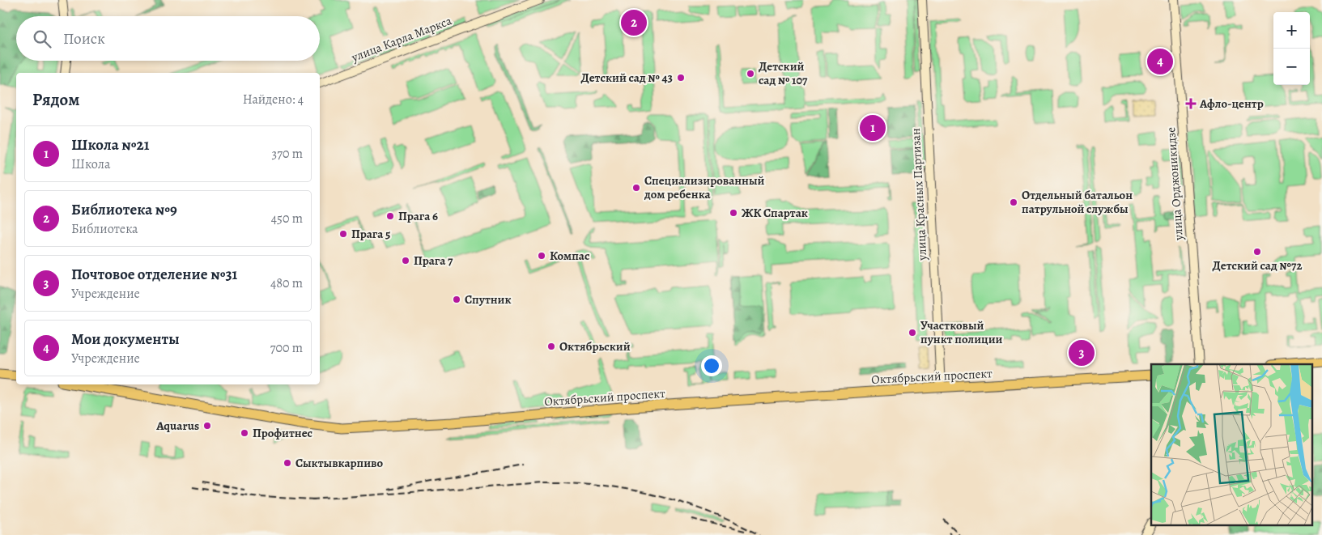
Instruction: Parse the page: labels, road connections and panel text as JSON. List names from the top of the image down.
{
  "streets": {
    "main road": ["Октябрьский проспект"],
    "street": ["улица Карла Маркса", "улица Орджоникидзе", "улица Красных Партизан"]
  },
  "crossings": [
    ["улица Красных Партизан", "Октябрьский проспект"]
  ],
  "places": {
    "other": [
      "Детский сад № 107",
      "Детский сад № 43",
      "Специализированный дом ребенка",
      "Отдельный батальон патрульной службы",
      "ЖК Спартак",
      "Прага 6",
      "Прага 5",
      "Детский сад №72",
      "Компас",
      "Прага 7",
      "Спутник",
      "Участковый пункт полиции",
      "Октябрьский",
      "Aquarus",
      "Профитнес",
      "Сыктывкарпиво"
    ],
    "health": ["Афло-центр"]
  },
  "page": {
    "pins": [
      "2",
      "4",
      "1",
      "3"
    ],
    "map_buttons": ["+", "−"],
    "search": "Поиск",
    "heading": ["Рядом", "Найдено: 4"],
    "list": [
      {
        "mark": "1",
        "name": "Школа №21",
        "note": "Школа",
        "value": "370 m"
      },
      {
        "mark": "2",
        "name": "Библиотека №9",
        "note": "Библиотека",
        "value": "450 m"
      },
      {
        "mark": "3",
        "name": "Почтовое отделение №31",
        "note": "Учреждение",
        "value": "480 m"
      },
      {
        "mark": "4",
        "name": "Мои документы",
        "note": "Учреждение",
        "value": "700 m"
      }
    ]
  }
}
